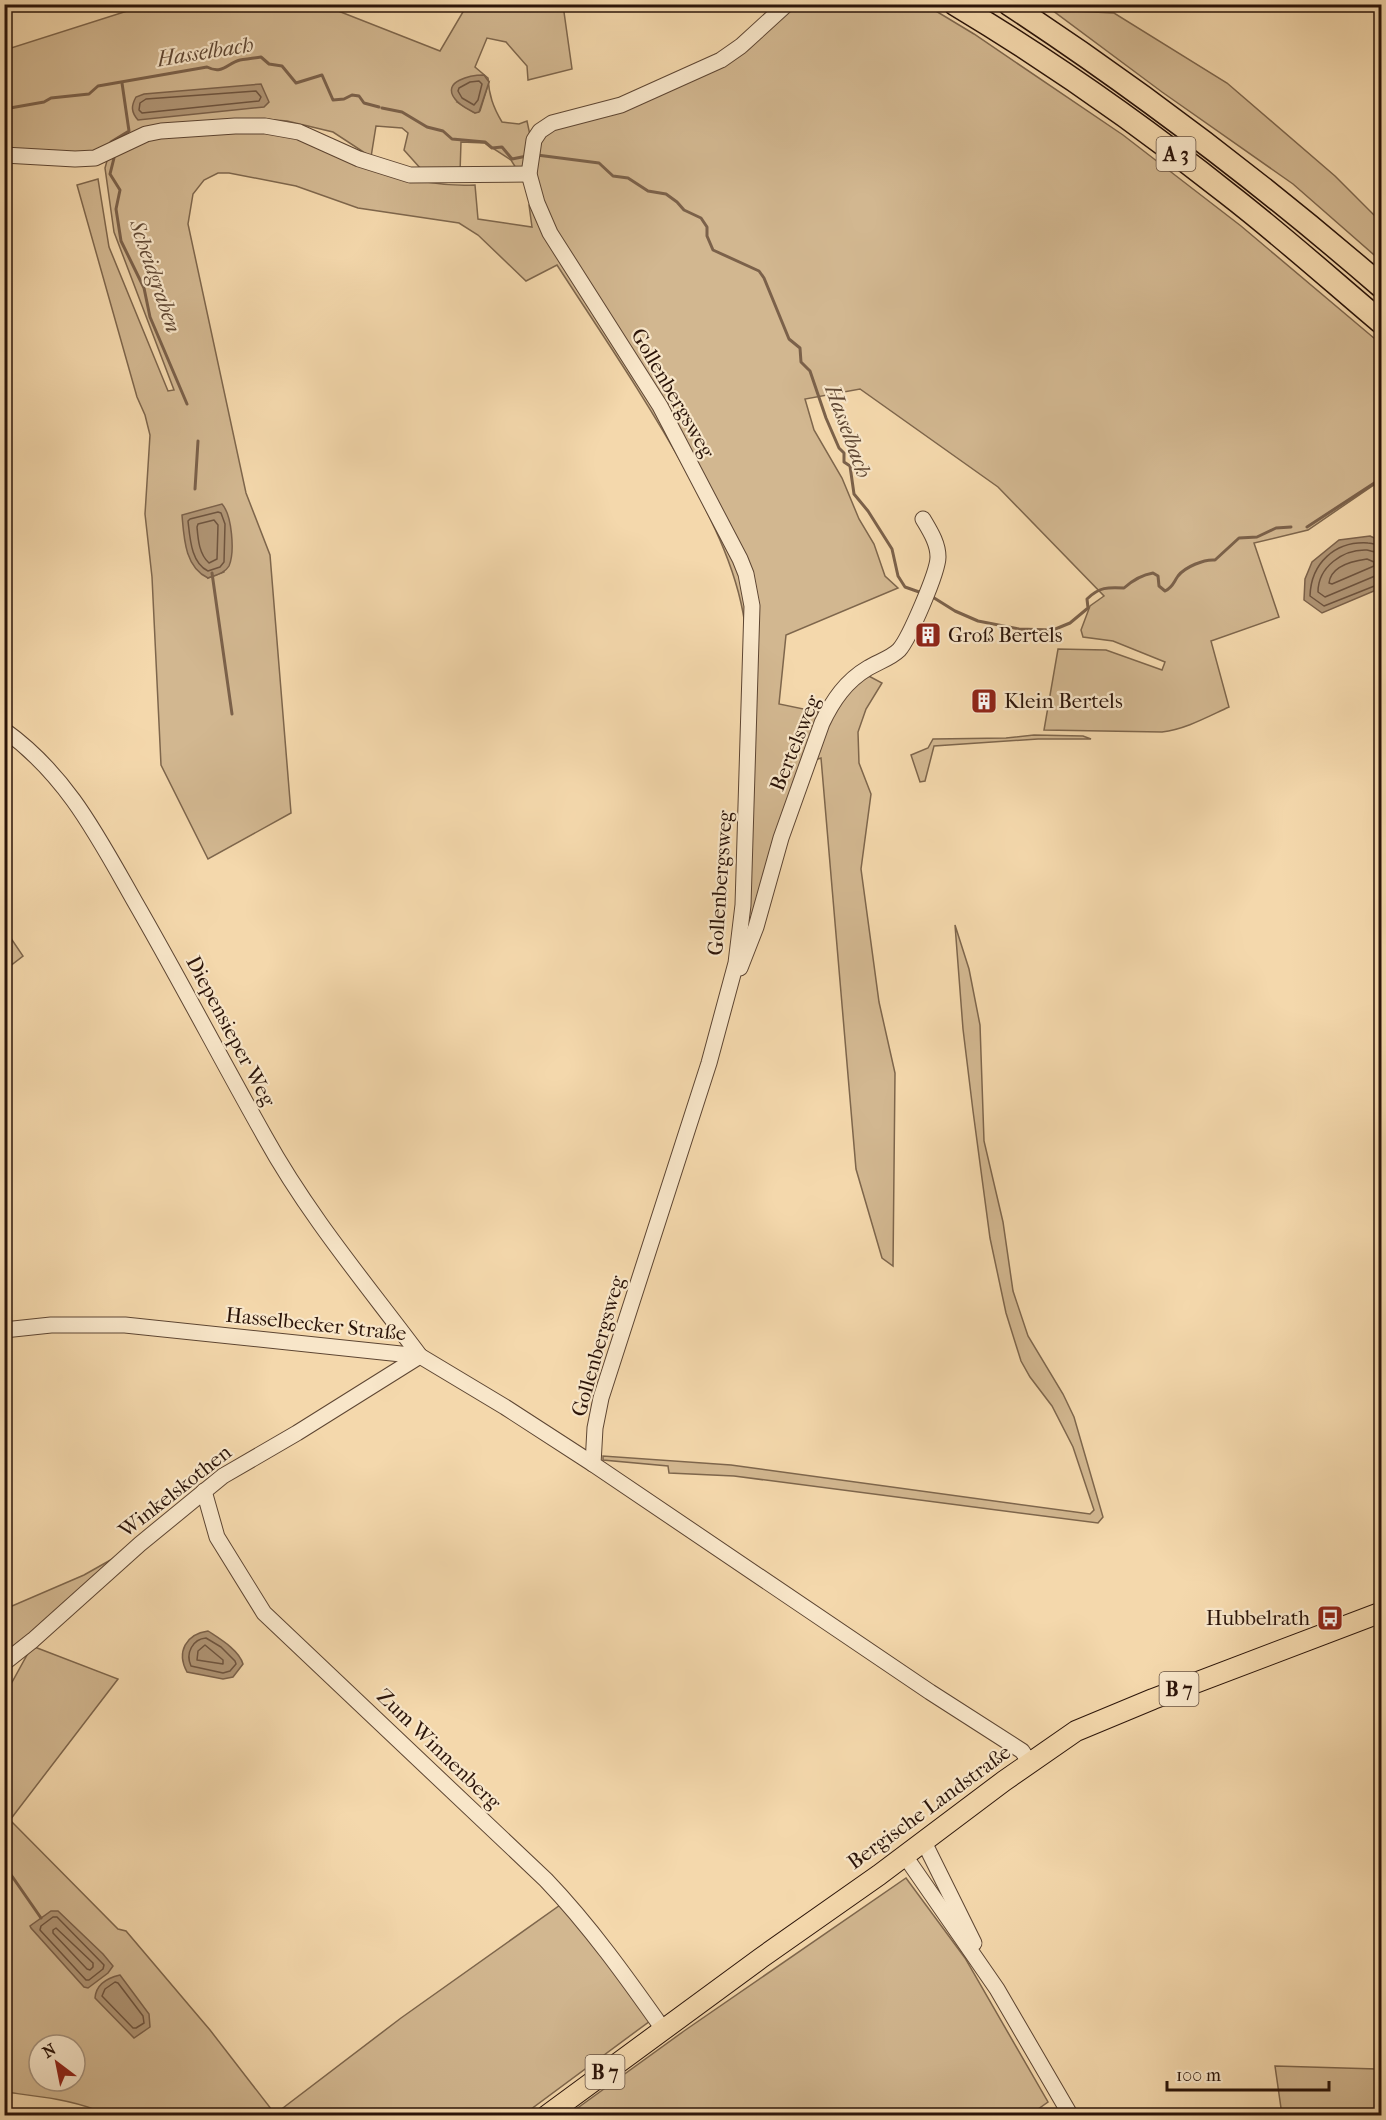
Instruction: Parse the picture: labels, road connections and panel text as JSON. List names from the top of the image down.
{
  "streets": {
    "highway": ["A 3"],
    "main road": ["B 7", "Bergische Landstraße"],
    "street": [
      "Gollenbergsweg",
      "Bertelsweg",
      "Diepensieper Weg",
      "Hasselbecker Straße",
      "Winkelskothen",
      "Zum Winnenberg"
    ]
  },
  "crossings": [
    ["Gollenbergsweg", "Bertelsweg"],
    ["Gollenbergsweg", "Hasselbecker Straße"],
    ["Diepensieper Weg", "Hasselbecker Straße"],
    ["Diepensieper Weg", "Winkelskothen"],
    ["Hasselbecker Straße", "Winkelskothen"],
    ["Winkelskothen", "Zum Winnenberg"],
    ["Zum Winnenberg", "Bergische Landstraße"]
  ],
  "water": ["Hasselbach", "Scheidgraben"],
  "places": {
    "building": ["Groß Bertels", "Klein Bertels"],
    "bus stop": ["Hubbelrath"]
  },
  "scale_bar": "100 m",
  "north": "top left"
}
